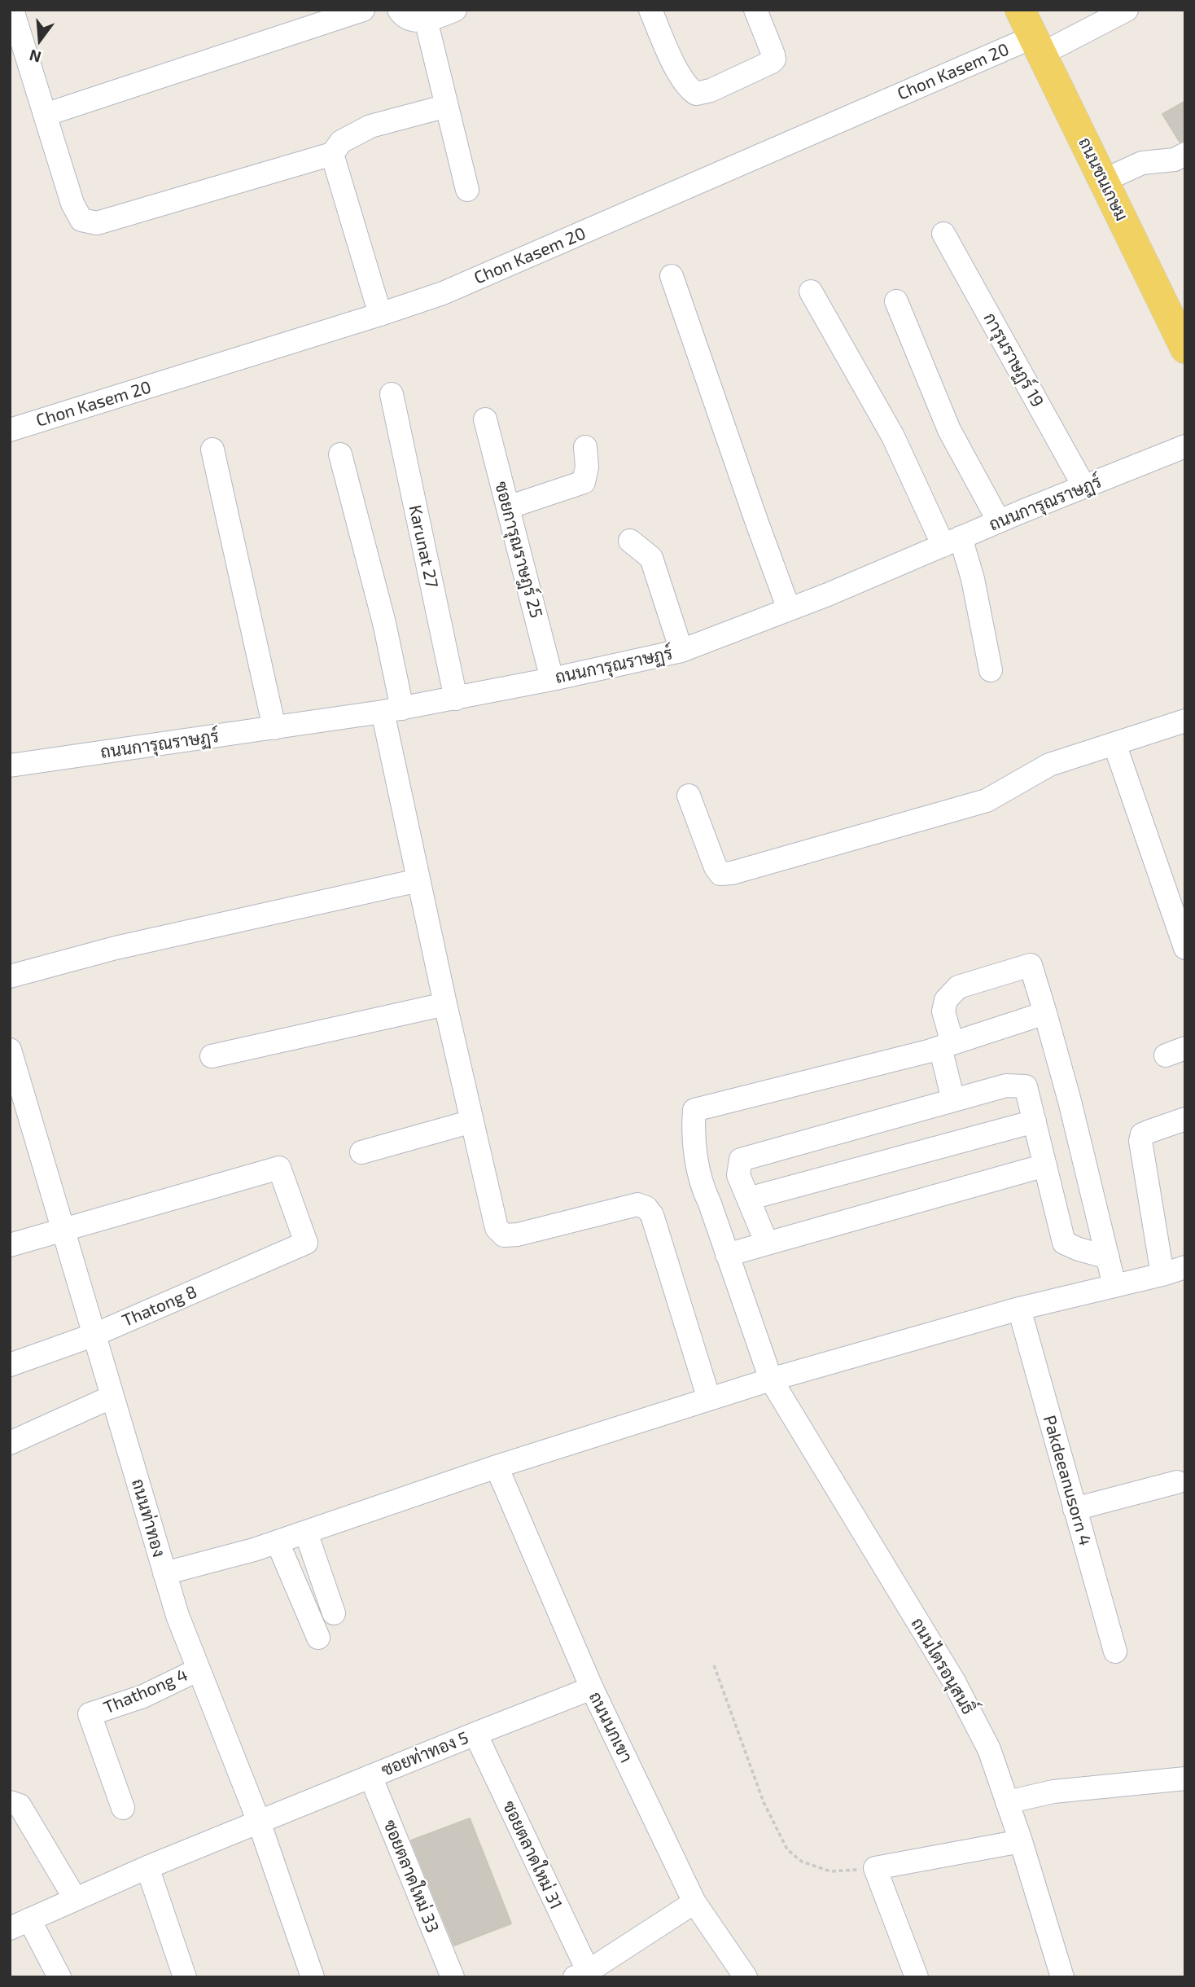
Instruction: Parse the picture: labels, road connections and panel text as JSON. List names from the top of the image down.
{
  "streets": {
    "main road": ["ถนนชนเกษม"],
    "street": [
      "Chon Kasem 20",
      "การุนราษฏร์ 19",
      "ถนนการุณราษฏร์",
      "Karunat 27",
      "ซอยการุณราษฎร์ 25",
      "Thatong 8",
      "Pakdeeanusorn 4",
      "ถนนท่าทอง",
      "ถนนไตรอนุสนธิ์",
      "Thathong 4",
      "ถนนนกเขา",
      "ซอยท่าทอง 5",
      "ซอยตลาดใหม่ 31",
      "ซอยตลาดใหม่ 33"
    ]
  },
  "crossings": [
    ["Chon Kasem 20", "ถนนชนเกษม"],
    ["การุนราษฏร์ 19", "ถนนการุณราษฏร์"],
    ["ถนนการุณราษฏร์", "Karunat 27"],
    ["ถนนการุณราษฏร์", "ซอยการุณราษฎร์ 25"],
    ["Thatong 8", "ถนนท่าทอง"],
    ["ถนนท่าทอง", "Thathong 4"],
    ["ถนนท่าทอง", "ซอยท่าทอง 5"],
    ["ถนนนกเขา", "ซอยท่าทอง 5"],
    ["ซอยท่าทอง 5", "ซอยตลาดใหม่ 31"],
    ["ซอยท่าทอง 5", "ซอยตลาดใหม่ 33"]
  ],
  "north": "bottom"
}
